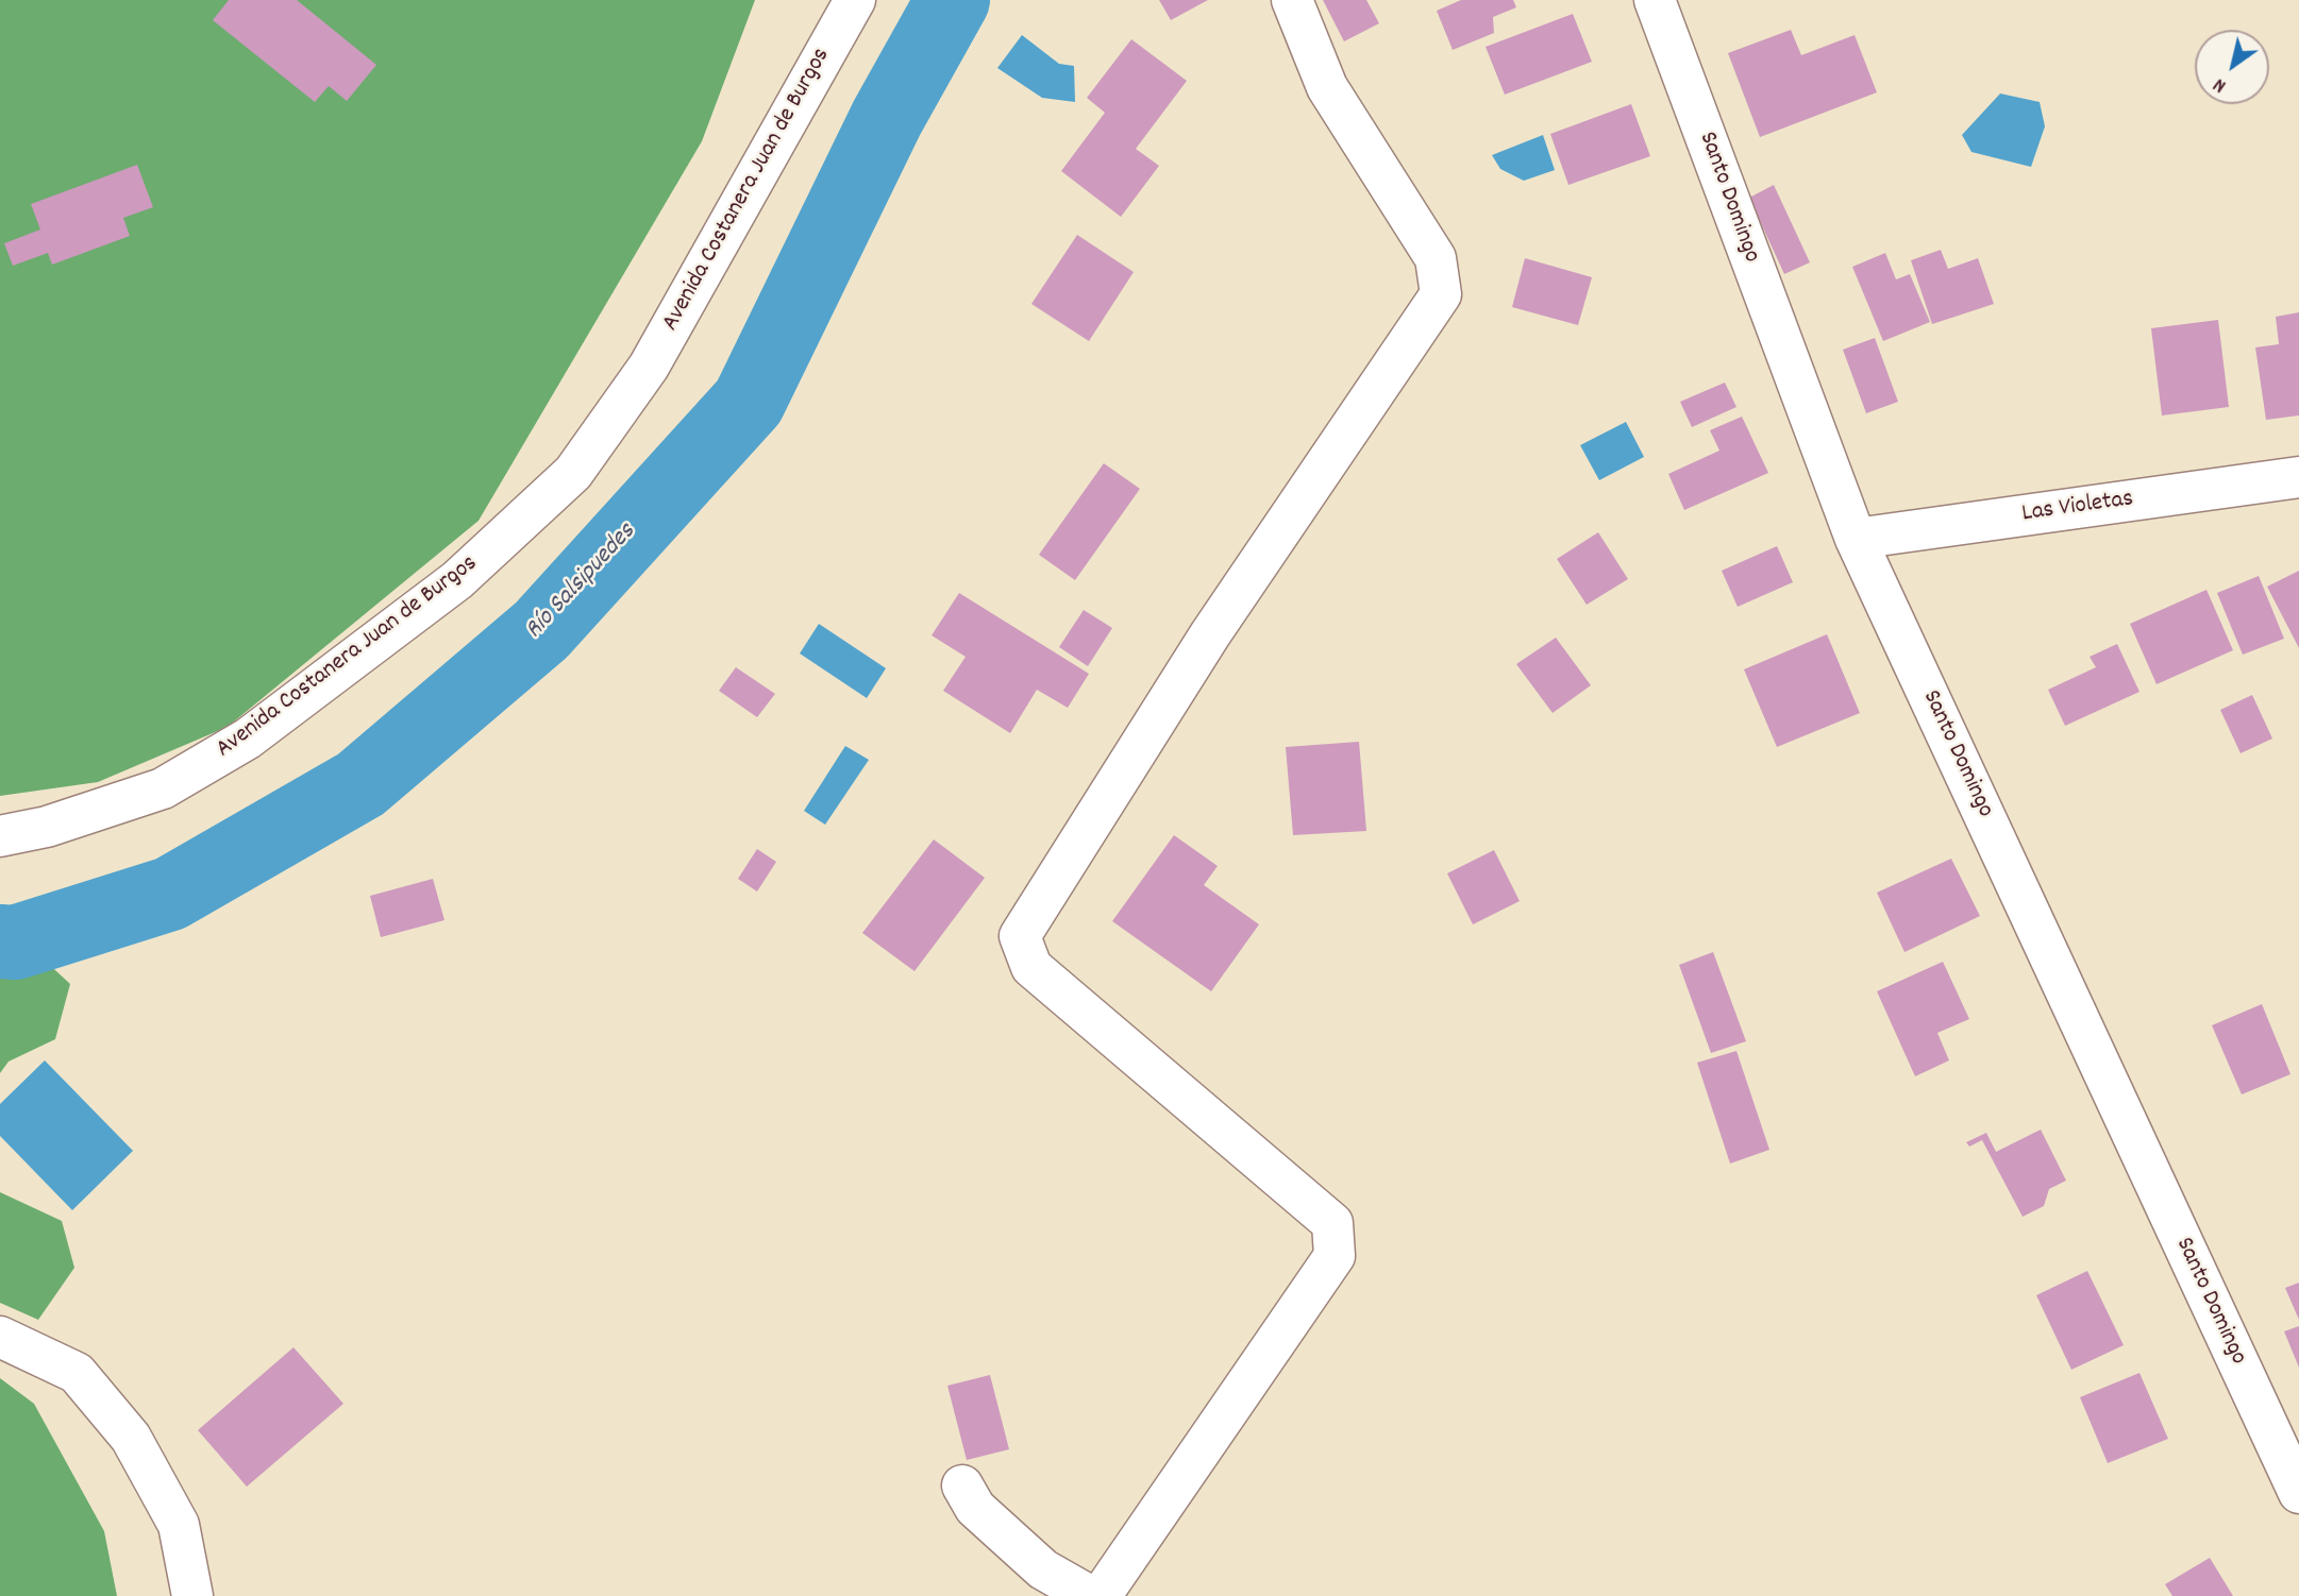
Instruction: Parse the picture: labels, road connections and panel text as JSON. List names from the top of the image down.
{
  "streets": {
    "street": ["Avenida Costanera Juan de Burgos", "Santo Domingo", "Las Violetas"]
  },
  "crossings": [
    ["Santo Domingo", "Las Violetas"]
  ],
  "water": ["Río Salsipuedes"],
  "north": "bottom left"
}
